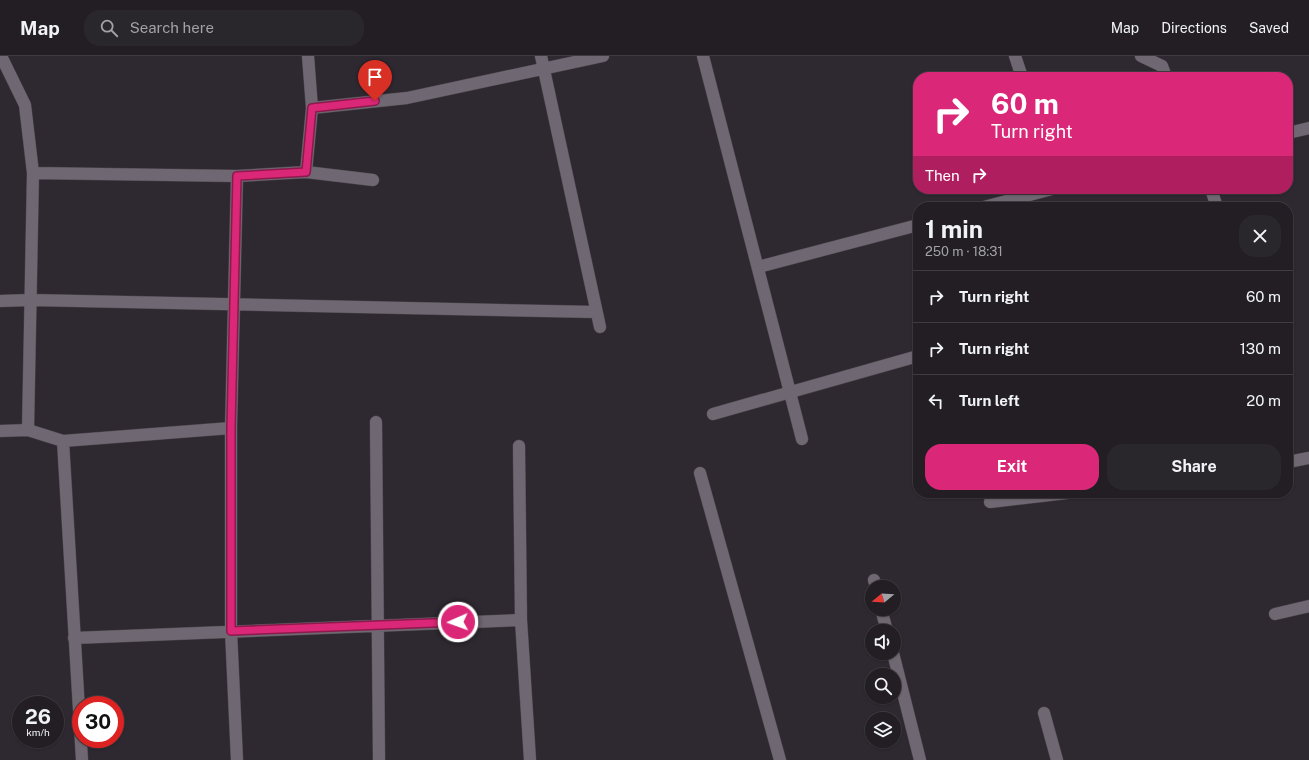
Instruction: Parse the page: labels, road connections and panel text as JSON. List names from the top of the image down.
{
  "north": "left",
  "page": {
    "header": "Map",
    "search": "Search here",
    "nav": ["Map", "Directions", "Saved"],
    "turn": ["60 m", "Turn right"],
    "then": "Then",
    "heading": ["1 min", "250 m · 18:31"],
    "list": [
      {
        "name": "Turn right",
        "value": "60 m"
      },
      {
        "name": "Turn right",
        "value": "130 m"
      },
      {
        "name": "Turn left",
        "value": "20 m"
      }
    ],
    "buttons": ["Exit", "Share"],
    "speed": "26 km/h",
    "limit": "30"
  }
}
